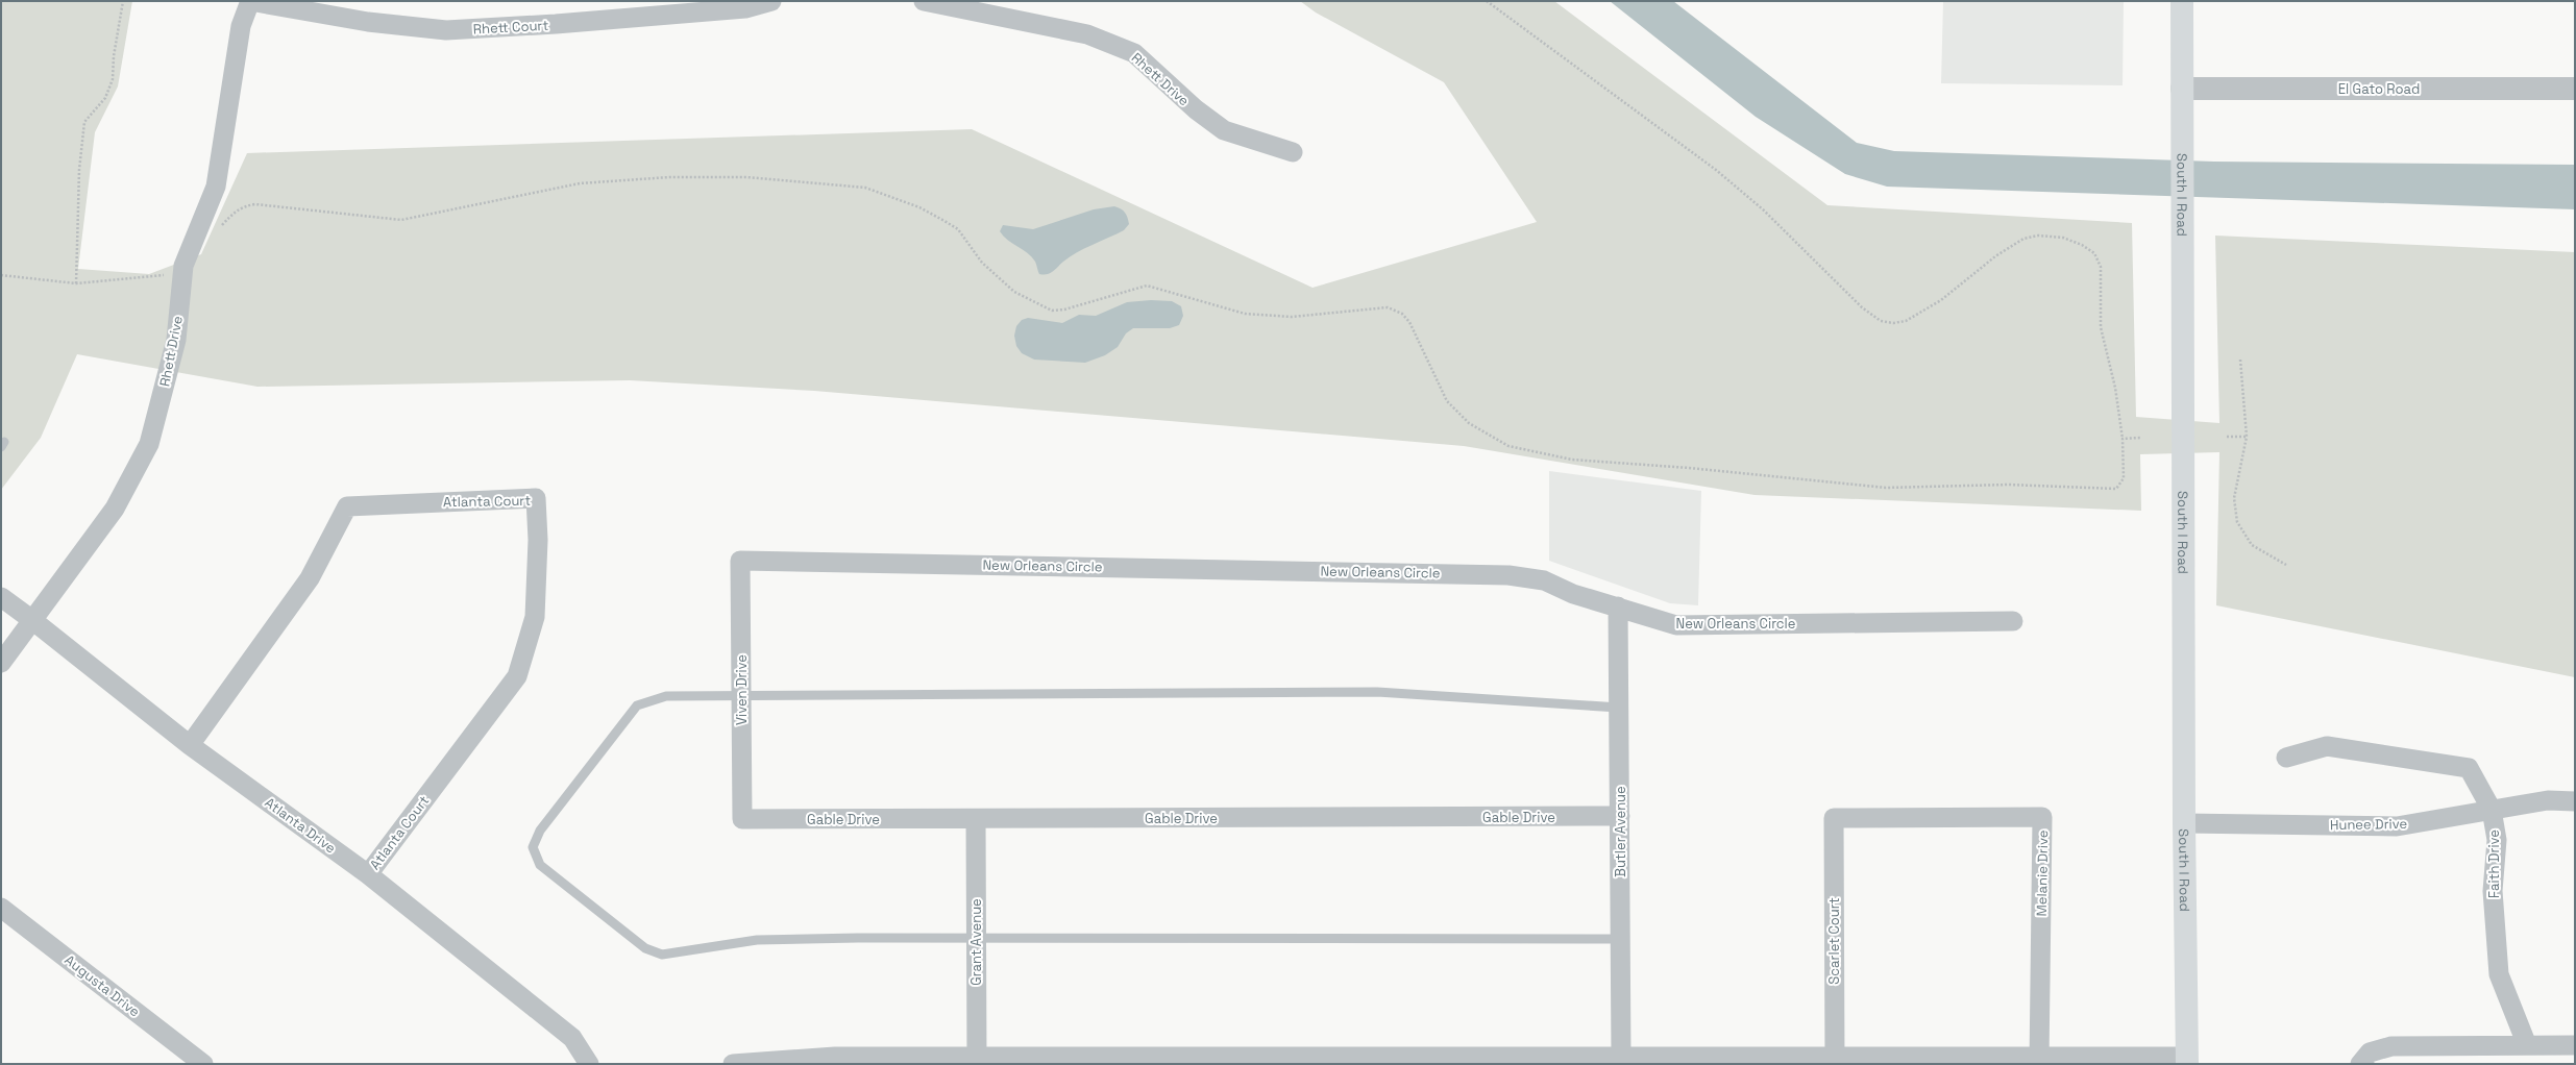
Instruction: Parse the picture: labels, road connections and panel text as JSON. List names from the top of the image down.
{
  "streets": {
    "main road": ["South I Road"],
    "street": [
      "Rhett Court",
      "Rhett Drive",
      "El Gato Road",
      "Atlanta Court",
      "New Orleans Circle",
      "Viven Drive",
      "Gable Drive",
      "Hunee Drive",
      "Atlanta Drive",
      "Butler Avenue",
      "Faith Drive",
      "Melanie Drive",
      "Scarlet Court",
      "Grant Avenue",
      "Augusta Drive"
    ]
  },
  "crossings": [
    ["Rhett Court", "Rhett Drive"],
    ["Rhett Drive", "Atlanta Drive"],
    ["El Gato Road", "South I Road"],
    ["South I Road", "Hunee Drive"],
    ["Atlanta Court", "Atlanta Drive"],
    ["New Orleans Circle", "Viven Drive"],
    ["New Orleans Circle", "Butler Avenue"],
    ["Viven Drive", "Gable Drive"],
    ["Gable Drive", "Butler Avenue"],
    ["Gable Drive", "Grant Avenue"],
    ["Hunee Drive", "Faith Drive"],
    ["Melanie Drive", "Scarlet Court"]
  ]
}
